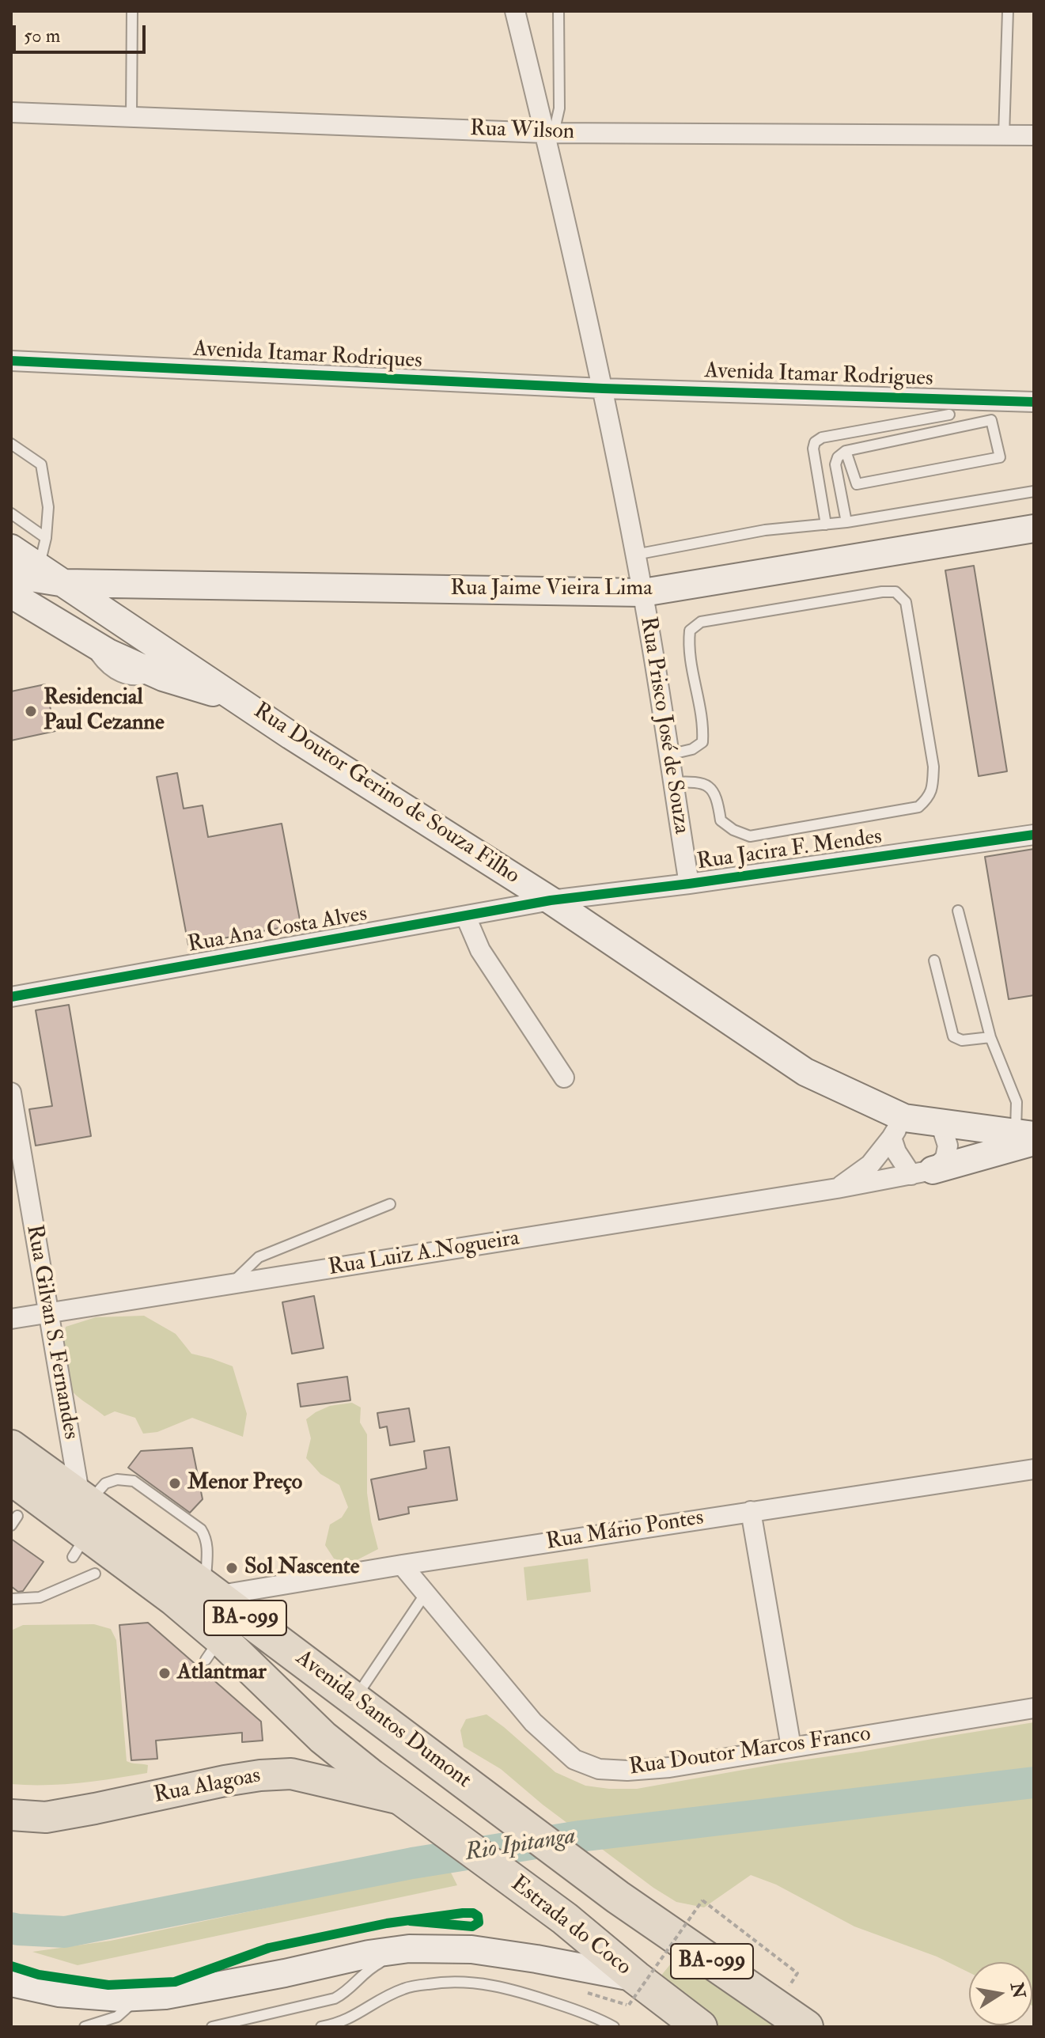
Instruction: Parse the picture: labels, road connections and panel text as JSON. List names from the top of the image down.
{
  "streets": {
    "highway": ["BA-099", "Avenida Santos Dumont", "Estrada do Coco"],
    "main road": ["Rua Jaime Vieira Lima", "Rua Doutor Gerino de Souza Filho", "Rua Alagoas"],
    "street": [
      "Rua Wilson",
      "Avenida Itamar Rodriques",
      "Avenida Itamar Rodrigues",
      "Rua Prisco José de Souza",
      "Rua Jacira F. Mendes",
      "Rua Ana Costa Alves",
      "Rua Luiz A.Nogueira",
      "Rua Gilvan S. Fernandes",
      "Rua Mário Pontes",
      "Rua Doutor Marcos Franco"
    ]
  },
  "crossings": [
    ["Rua Wilson", "Rua Prisco José de Souza"],
    ["Avenida Itamar Rodriques", "Avenida Itamar Rodrigues"],
    ["Avenida Itamar Rodriques", "Rua Prisco José de Souza"],
    ["Avenida Itamar Rodrigues", "Rua Prisco José de Souza"],
    ["Rua Jaime Vieira Lima", "Rua Prisco José de Souza"],
    ["Rua Jaime Vieira Lima", "Rua Doutor Gerino de Souza Filho"],
    ["Rua Prisco José de Souza", "Rua Jacira F. Mendes"],
    ["Rua Doutor Gerino de Souza Filho", "Rua Jacira F. Mendes"],
    ["Rua Doutor Gerino de Souza Filho", "Rua Ana Costa Alves"],
    ["Rua Doutor Gerino de Souza Filho", "Rua Luiz A.Nogueira"],
    ["Rua Jacira F. Mendes", "Rua Ana Costa Alves"],
    ["Rua Luiz A.Nogueira", "Rua Gilvan S. Fernandes"],
    ["Rua Gilvan S. Fernandes", "Avenida Santos Dumont"],
    ["Rua Mário Pontes", "Avenida Santos Dumont"],
    ["Rua Mário Pontes", "Rua Doutor Marcos Franco"],
    ["BA-099", "Avenida Santos Dumont"],
    ["Avenida Santos Dumont", "Rua Alagoas"],
    ["Avenida Santos Dumont", "Estrada do Coco"]
  ],
  "water": ["Rio Ipitanga"],
  "places": [
    "Residencial Paul Cezanne",
    "Menor Preço",
    "Sol Nascente",
    "Atlantmar"
  ],
  "scale_bar": "50 m",
  "north": "right"
}
